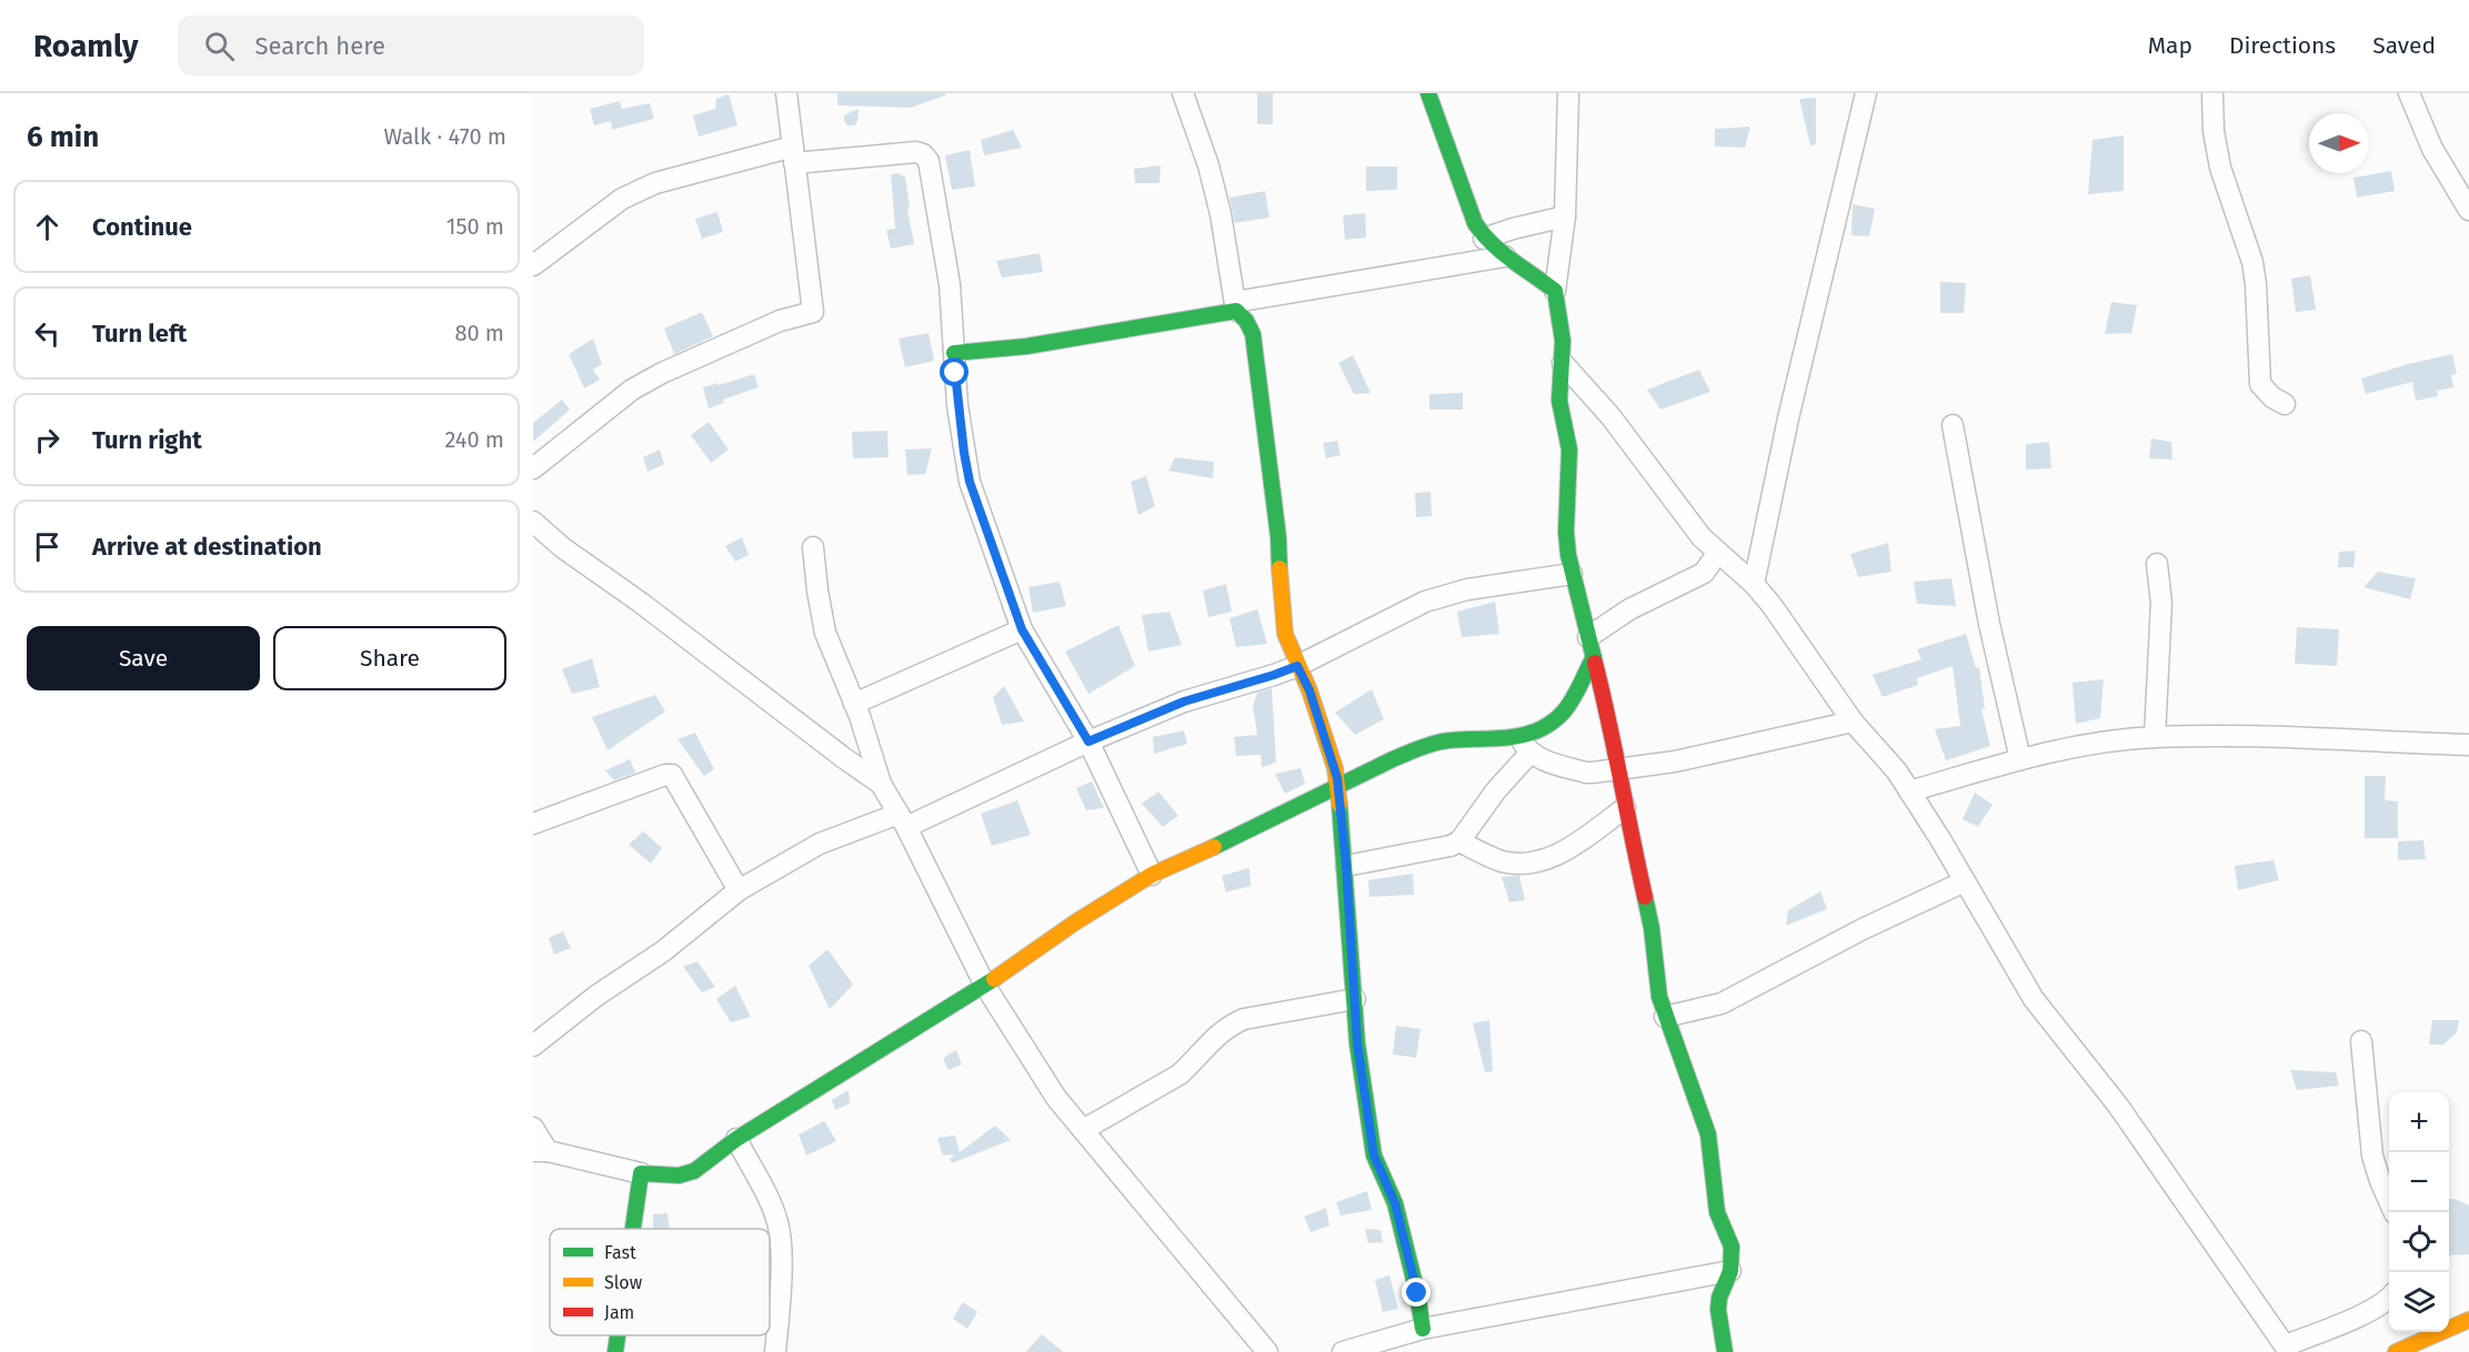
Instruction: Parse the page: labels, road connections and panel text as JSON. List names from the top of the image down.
{
  "legend": ["Fast", "Slow", "Jam"],
  "north": "right",
  "page": {
    "header": "Roamly",
    "search": "Search here",
    "nav": ["Map", "Directions", "Saved"],
    "heading": ["6 min", "Walk · 470 m"],
    "list": [
      ["Continue", "150 m"],
      ["Turn left", "80 m"],
      ["Turn right", "240 m"],
      "Arrive at destination"
    ],
    "buttons": ["Save", "Share"],
    "map_buttons": ["+", "−"]
  }
}
